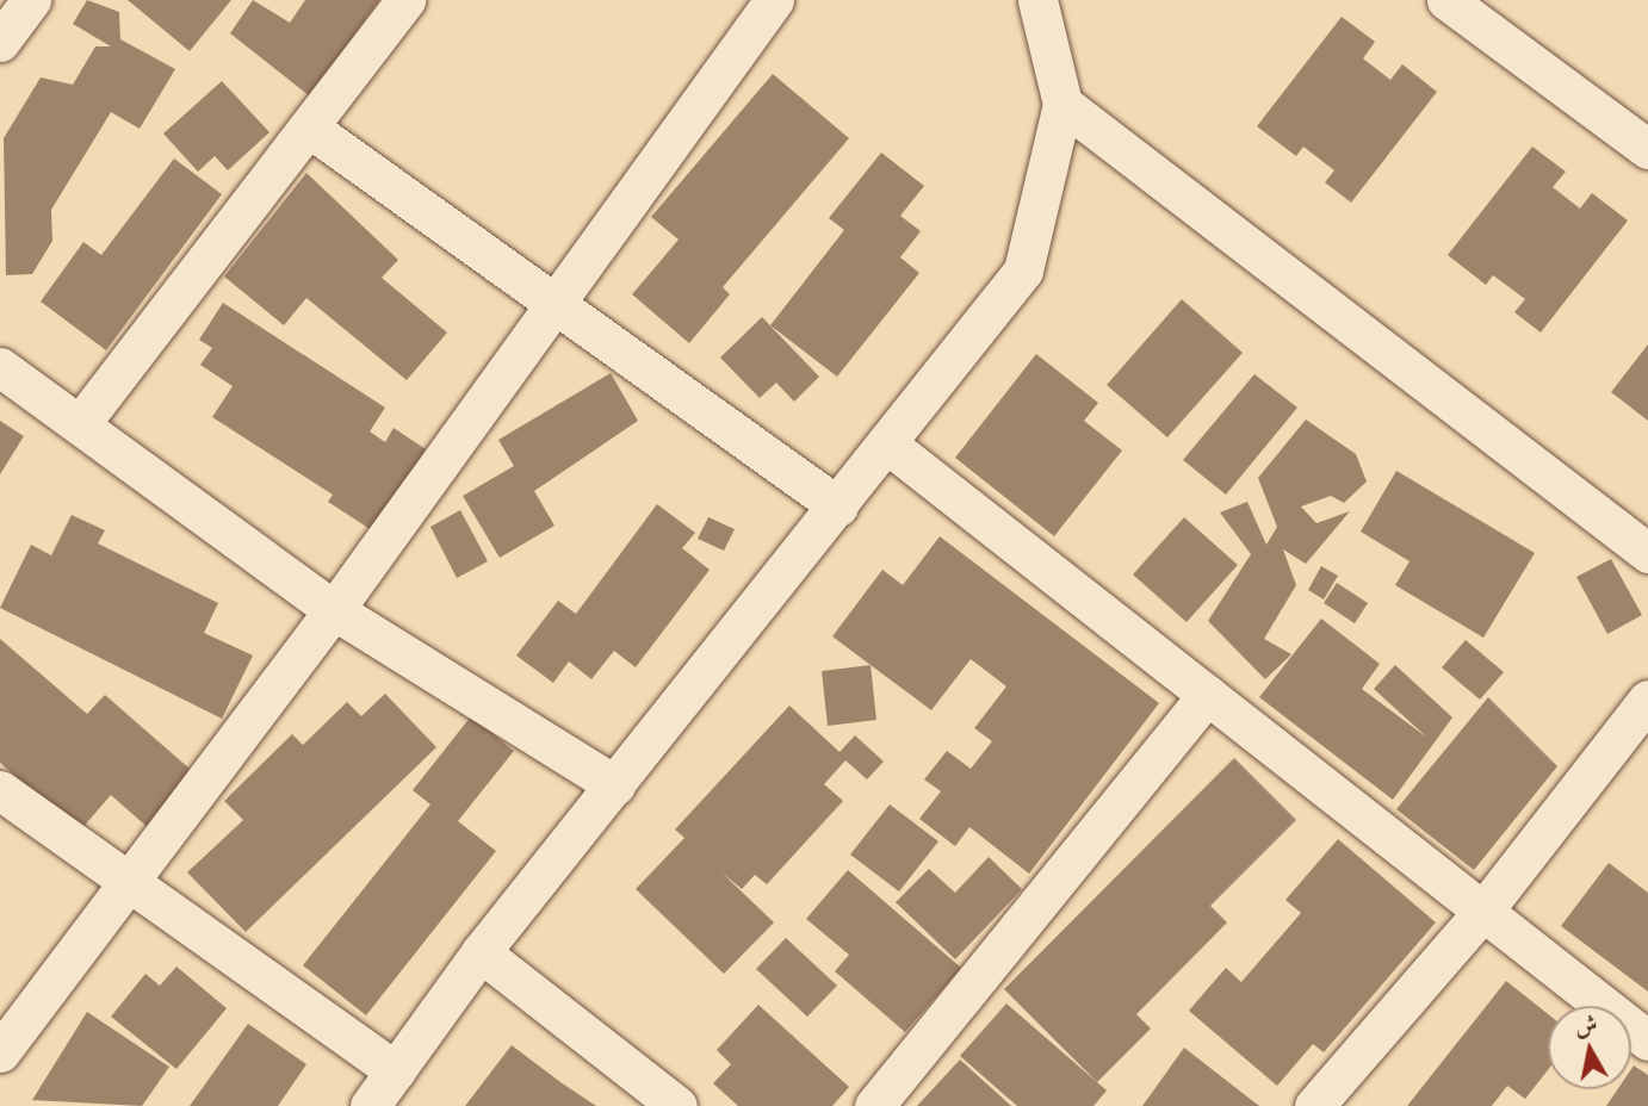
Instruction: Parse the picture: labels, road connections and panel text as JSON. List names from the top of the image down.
{
  "north": "top"
}
